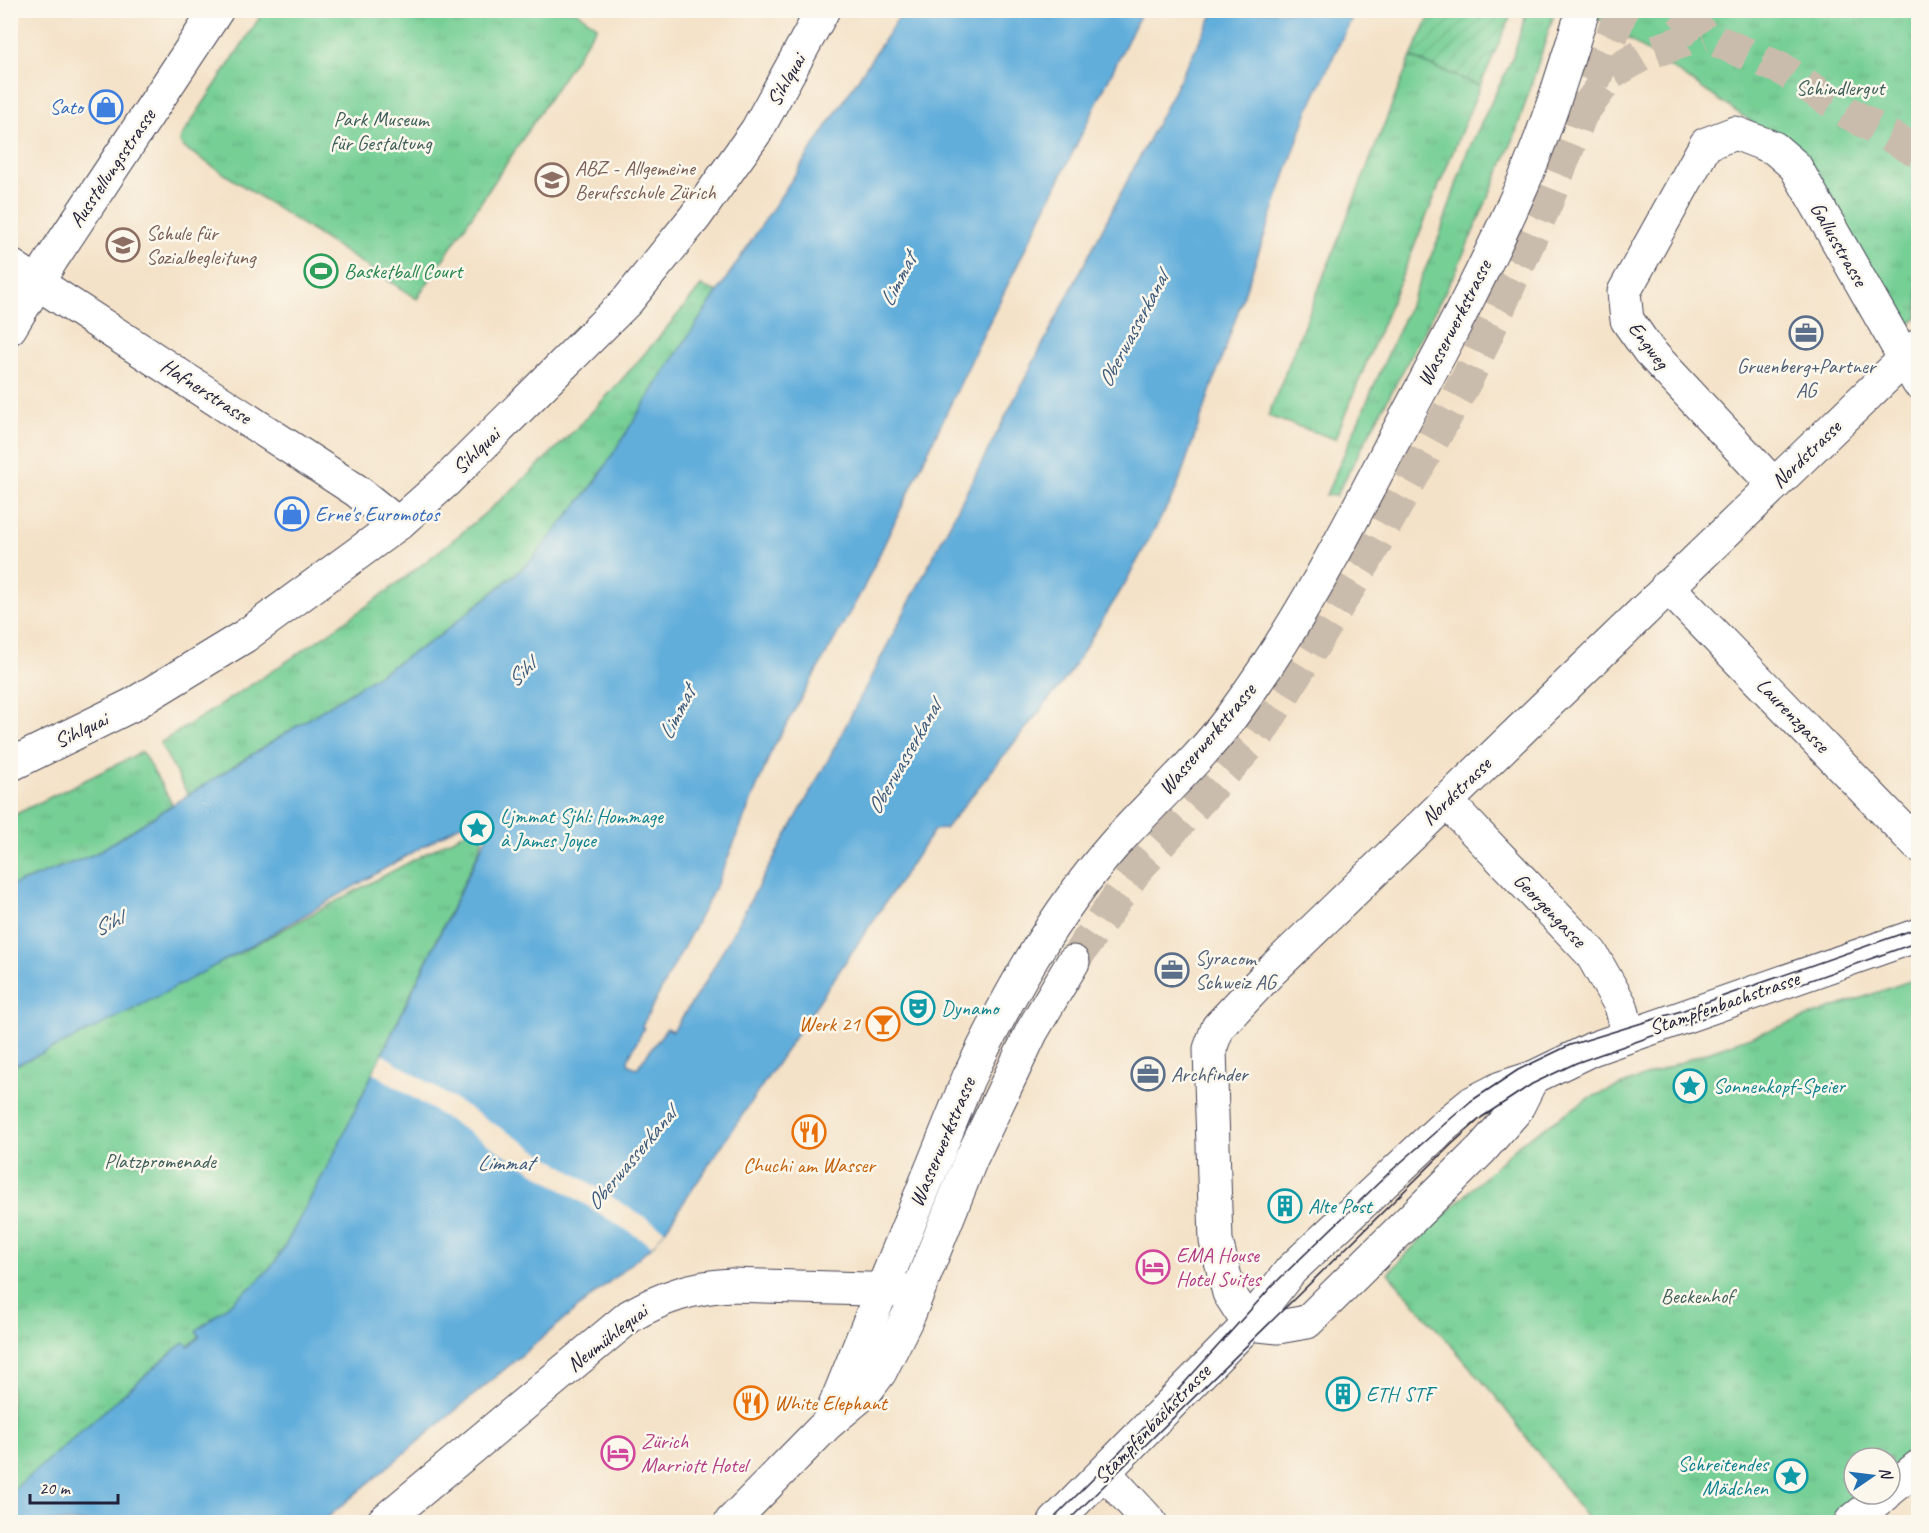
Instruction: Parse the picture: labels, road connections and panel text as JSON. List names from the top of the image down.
{
  "streets": {
    "street": [
      "Sihlquai",
      "Ausstellungsstrasse",
      "Gallusstrasse",
      "Wasserwerkstrasse",
      "Engweg",
      "Hafnerstrasse",
      "Nordstrasse",
      "Laurenzgasse",
      "Georgengasse",
      "Stampfenbachstrasse",
      "Neumühlequai"
    ]
  },
  "crossings": [
    ["Sihlquai", "Hafnerstrasse"],
    ["Ausstellungsstrasse", "Hafnerstrasse"],
    ["Gallusstrasse", "Engweg"],
    ["Gallusstrasse", "Nordstrasse"],
    ["Wasserwerkstrasse", "Neumühlequai"],
    ["Engweg", "Nordstrasse"],
    ["Nordstrasse", "Laurenzgasse"],
    ["Nordstrasse", "Georgengasse"],
    ["Nordstrasse", "Stampfenbachstrasse"],
    ["Georgengasse", "Stampfenbachstrasse"]
  ],
  "water": ["Limmat", "Oberwasserkanal", "Sihl"],
  "parks": [
    "Schindlergut",
    "Park Museum für Gestaltung",
    "Platzpromenade",
    "Beckenhof"
  ],
  "places": {
    "shop": ["Sato", "Erne's Euromotos"],
    "school or university": ["ABZ - Allgemeine Berufsschule Zürich", "Schule für Sozialbegleitung"],
    "sports": ["Basketball Court"],
    "office": ["Gruenberg+Partner AG", "Syracom Schweiz AG", "Archfinder"],
    "place": ["Ljmmat Sjhl: Hommage à James Joyce", "Sonnenkopf-Speier", "Schreitendes Mädchen"],
    "theatre": ["Dynamo"],
    "bar": ["Werk 21"],
    "restaurant": ["Chuchi am Wasser", "White Elephant"],
    "building": ["Alte Post", "ETH STF"],
    "hotel": ["EMA House Hotel Suites", "Zürich Marriott Hotel"]
  },
  "scale_bar": "20 m",
  "north": "right"
}
